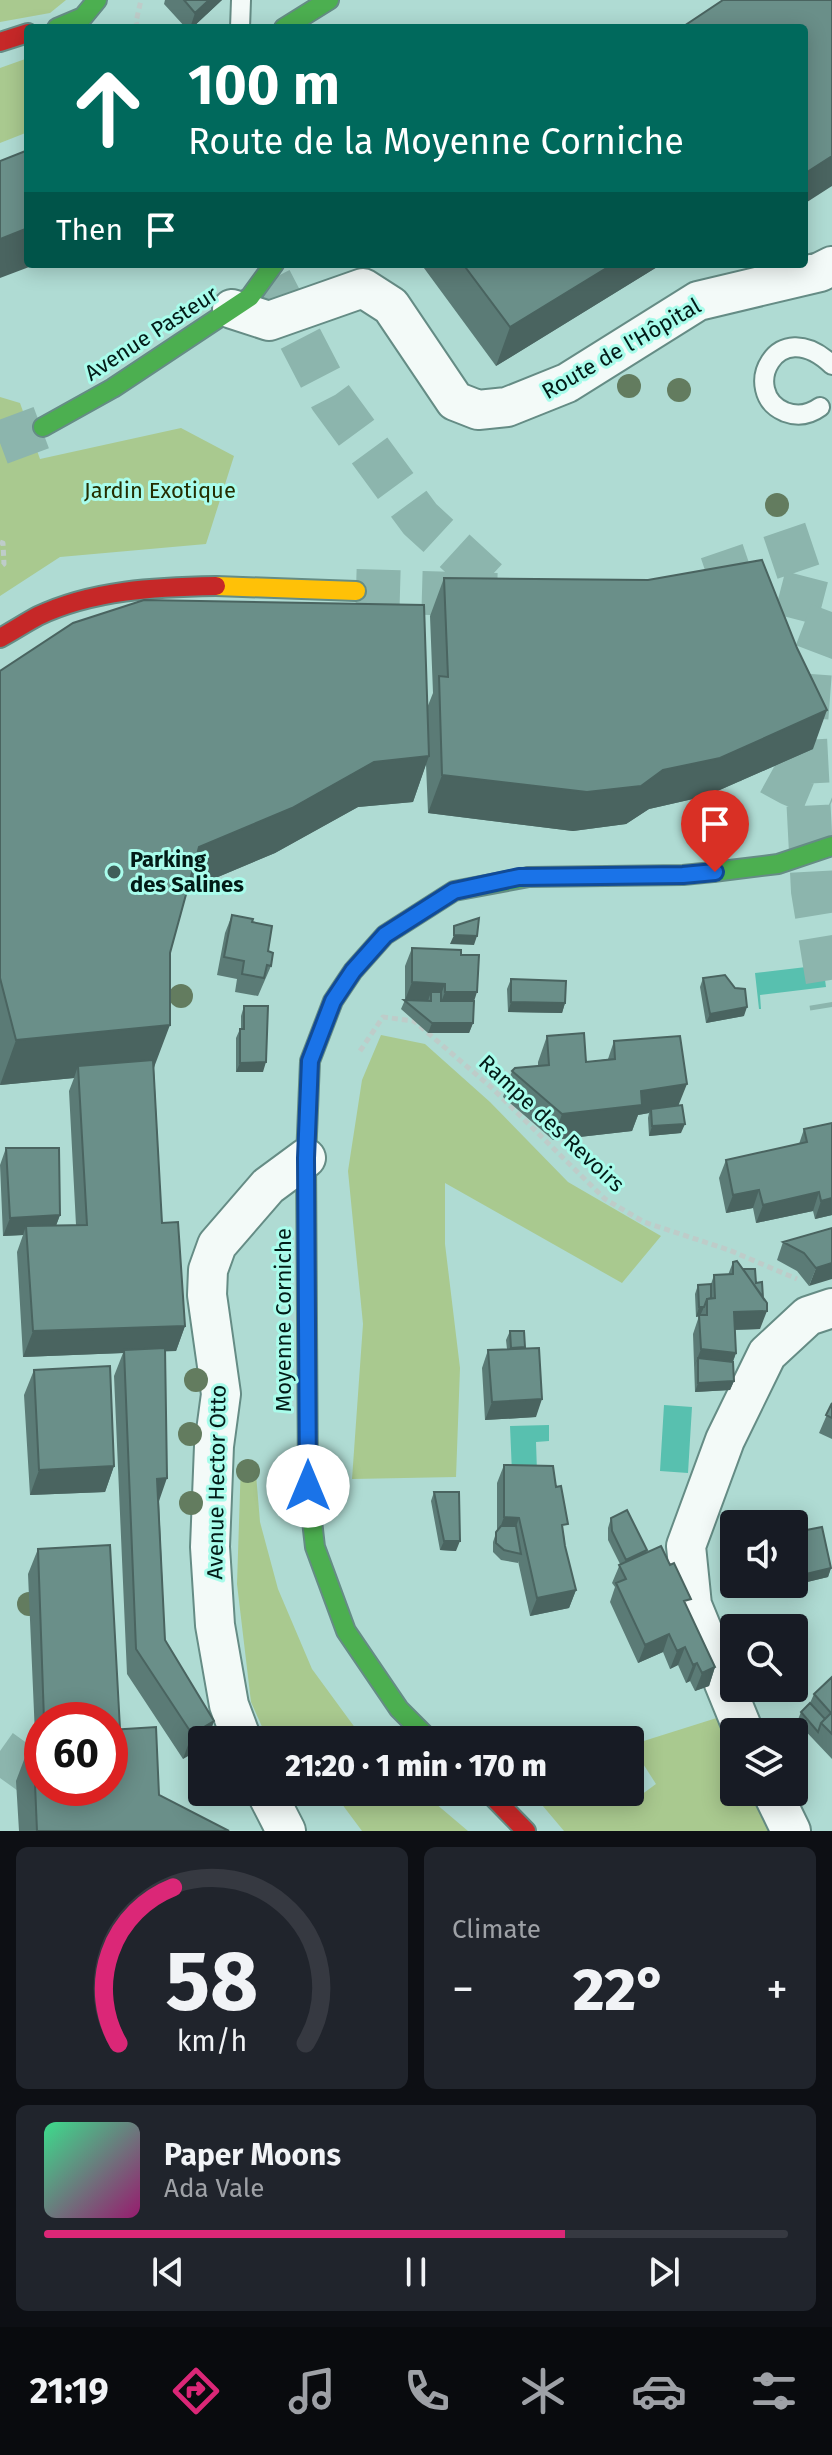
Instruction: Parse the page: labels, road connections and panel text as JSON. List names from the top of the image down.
{
  "streets": {
    "main road": ["Avenue Pasteur", "Moyenne Corniche"],
    "street": ["Route de l'Hôpital", "Avenue Hector Otto"],
    "path": ["Rampe des Revoirs"]
  },
  "crossings": [
    ["Avenue Pasteur", "Route de l'Hôpital"],
    ["Moyenne Corniche", "Avenue Hector Otto"]
  ],
  "parks": ["Jardin Exotique"],
  "places": ["Parking des Salines"],
  "page": {
    "turn": ["100 m", "Route de la Moyenne Corniche"],
    "then": "Then",
    "limit": "60",
    "trip": "21:20 · 1 min · 170 m",
    "tile": "Climate",
    "heat": ["−", "22°", "+"],
    "song": ["Paper Moons", "Ada Vale"],
    "tabs": "21:19",
    "gauge": ["58", "km/h"]
  }
}
